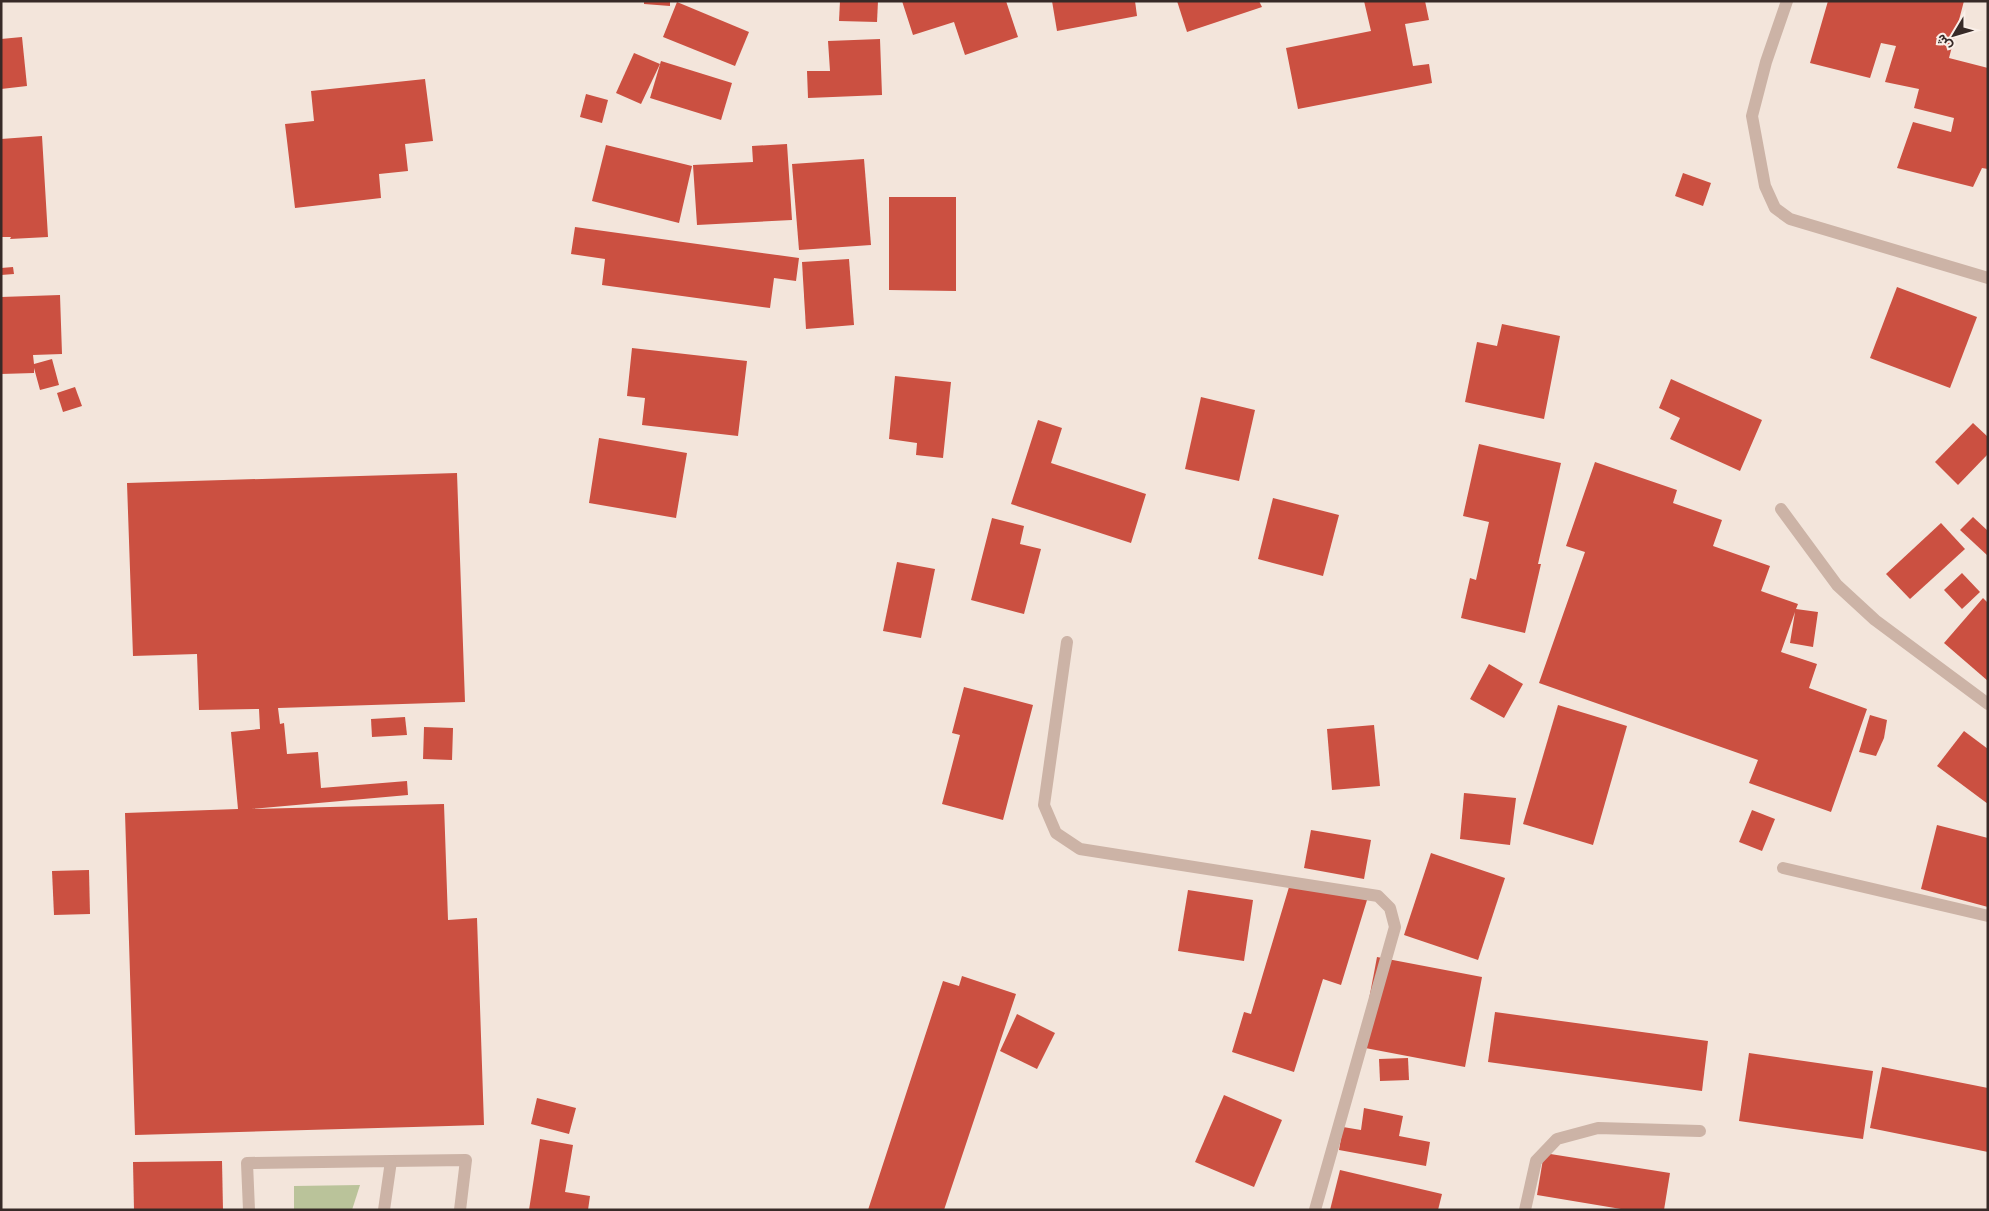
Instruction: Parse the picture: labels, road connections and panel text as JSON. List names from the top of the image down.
{
  "north": "bottom left"
}
